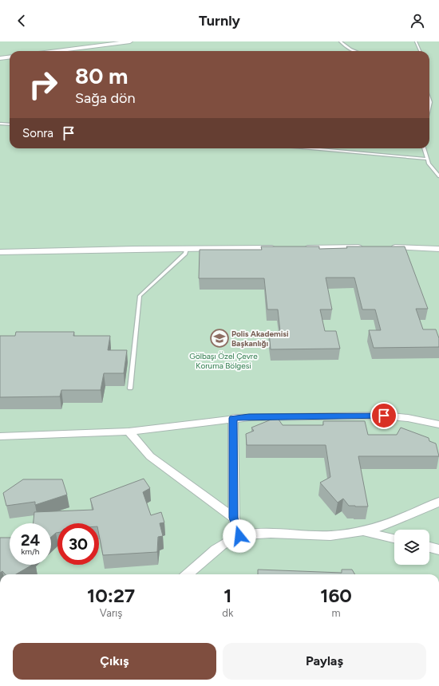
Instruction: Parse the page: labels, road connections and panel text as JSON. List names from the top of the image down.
{
  "parks": ["Gölbaşı Özel Çevre Koruma Bölgesi"],
  "places": {
    "school or university": ["Polis Akademisi Başkanlığı"]
  },
  "page": {
    "header": "Turnly",
    "turn": ["80 m", "Sağa dön"],
    "then": "Sonra",
    "speed": "24 km/h",
    "limit": "30",
    "eta": [
      "10:27",
      "Varış",
      "1",
      "dk",
      "160",
      "m"
    ],
    "buttons": ["Çıkış", "Paylaş"]
  }
}
